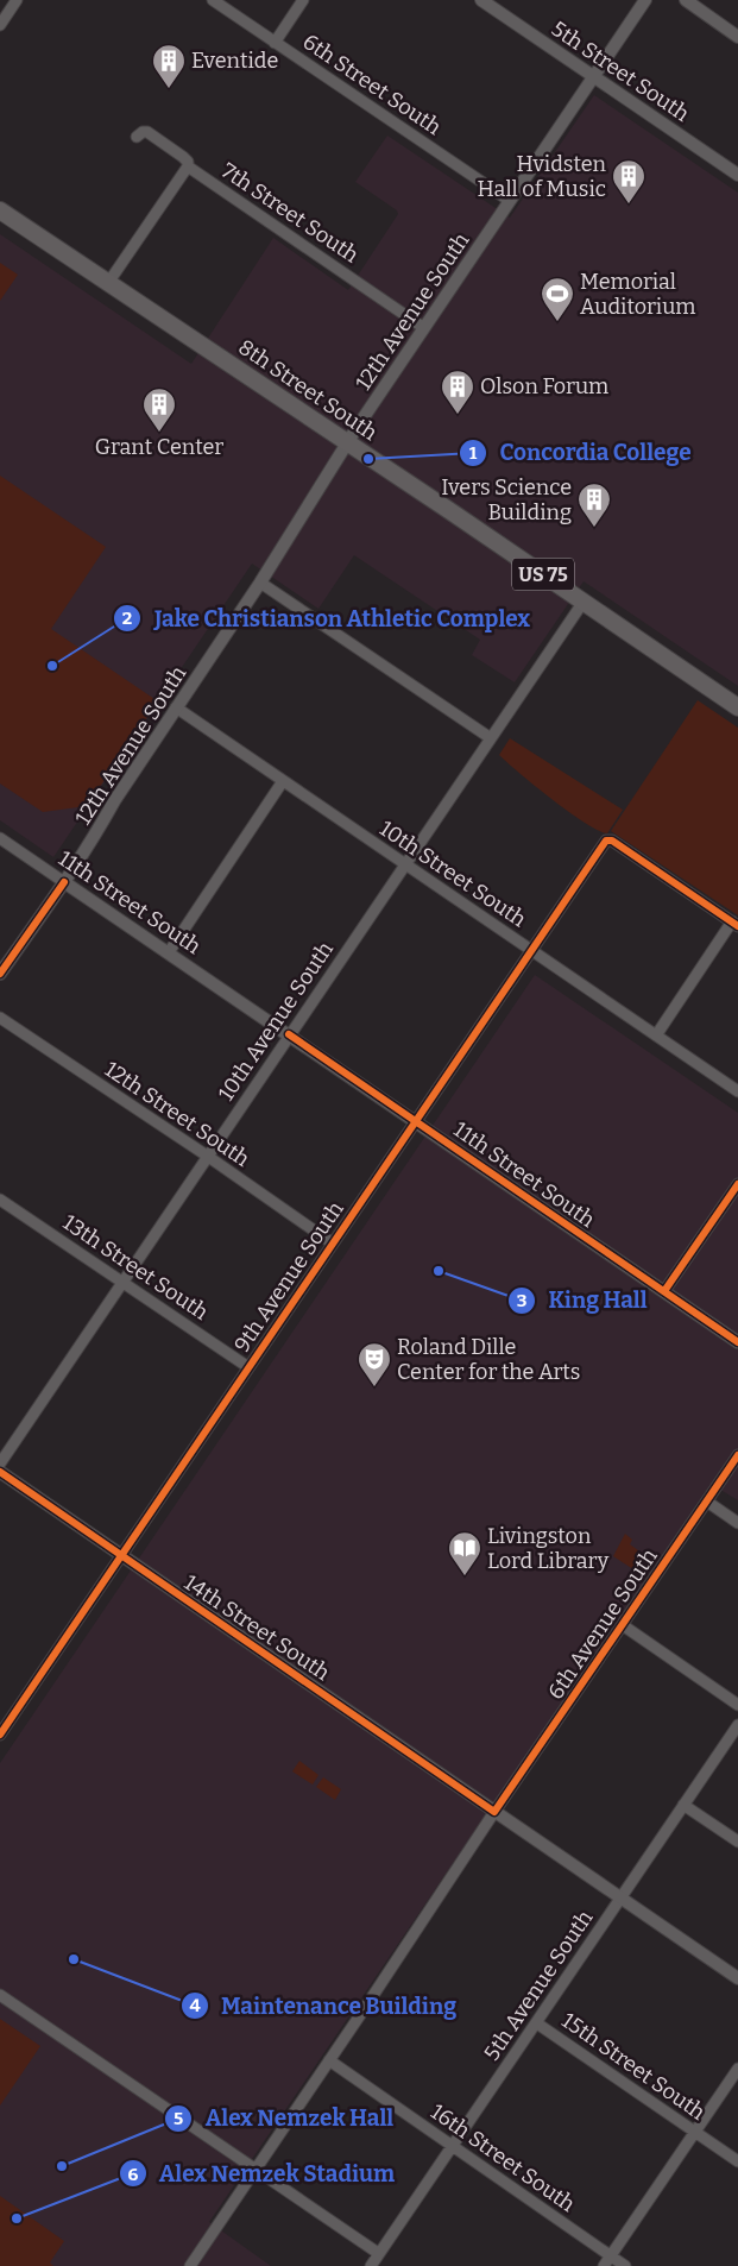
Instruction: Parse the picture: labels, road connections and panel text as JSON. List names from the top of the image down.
{
  "streets": {
    "main road": ["8th Street South", "US 75"],
    "street": [
      "5th Street South",
      "6th Street South",
      "7th Street South",
      "12th Avenue South",
      "10th Street South",
      "11th Street South",
      "10th Avenue South",
      "12th Street South",
      "13th Street South",
      "9th Avenue South",
      "6th Avenue South",
      "14th Street South",
      "5th Avenue South",
      "15th Street South",
      "16th Street South"
    ]
  },
  "crossings": [
    ["5th Street South", "12th Avenue South"],
    ["6th Street South", "12th Avenue South"],
    ["7th Street South", "12th Avenue South"],
    ["12th Avenue South", "8th Street South"],
    ["12th Avenue South", "10th Street South"],
    ["12th Avenue South", "11th Street South"],
    ["8th Street South", "10th Avenue South"],
    ["10th Street South", "10th Avenue South"],
    ["10th Street South", "9th Avenue South"],
    ["11th Street South", "10th Avenue South"],
    ["11th Street South", "9th Avenue South"],
    ["10th Avenue South", "12th Street South"],
    ["10th Avenue South", "13th Street South"],
    ["12th Street South", "9th Avenue South"],
    ["13th Street South", "9th Avenue South"],
    ["9th Avenue South", "14th Street South"],
    ["6th Avenue South", "14th Street South"],
    ["6th Avenue South", "16th Street South"],
    ["14th Street South", "5th Avenue South"],
    ["5th Avenue South", "15th Street South"],
    ["5th Avenue South", "16th Street South"]
  ],
  "places": {
    "building": [
      "Eventide",
      "Hvidsten Hall of Music",
      "Olson Forum",
      "Grant Center",
      "Ivers Science Building"
    ],
    "sports": ["Memorial Auditorium"],
    "other": [
      "Concordia College",
      "Jake Christianson Athletic Complex",
      "King Hall",
      "Maintenance Building",
      "Alex Nemzek Hall",
      "Alex Nemzek Stadium"
    ],
    "theatre": ["Roland Dille Center for the Arts"],
    "library": ["Livingston Lord Library"]
  }
}
